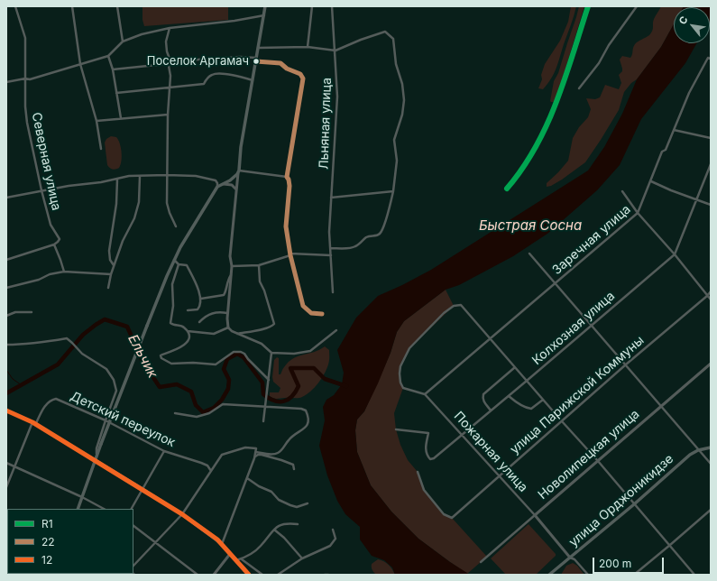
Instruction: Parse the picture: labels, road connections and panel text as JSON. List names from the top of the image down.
{
  "streets": {
    "main road": ["улица Орджоникидзе"],
    "street": [
      "Льняная улица",
      "Северная улица",
      "Заречная улица",
      "Колхозная улица",
      "улица Парижской Коммуны",
      "Детский переулок",
      "Пожарная улица",
      "Новолипецкая улица"
    ]
  },
  "crossings": [
    ["Заречная улица", "Пожарная улица"],
    ["Колхозная улица", "Пожарная улица"],
    ["улица Парижской Коммуны", "Пожарная улица"],
    ["Пожарная улица", "Новолипецкая улица"],
    ["Пожарная улица", "улица Орджоникидзе"]
  ],
  "water": ["Быстрая Сосна", "Ельчик"],
  "places": ["Поселок Аргамач"],
  "lines": ["transit line R1", "transit line 22", "transit line 12"],
  "legend": ["R1", "22", "12"],
  "scale_bar": "200 m",
  "north": "top left"
}
